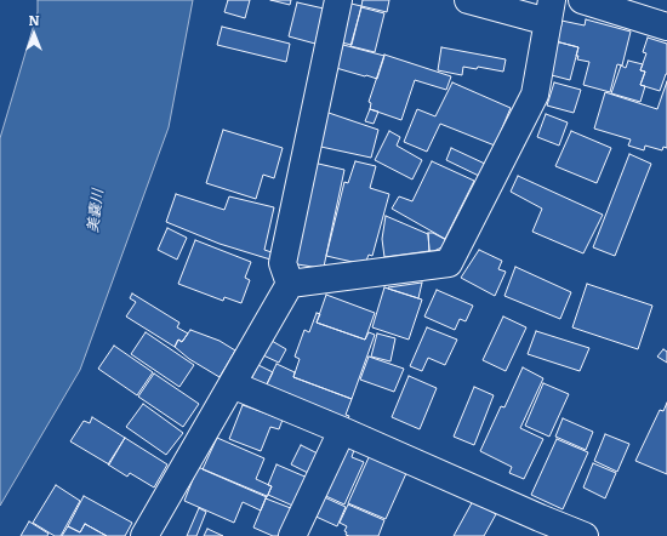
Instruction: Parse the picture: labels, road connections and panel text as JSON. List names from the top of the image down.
{
  "water": ["美嚢川"],
  "north": "top"
}
